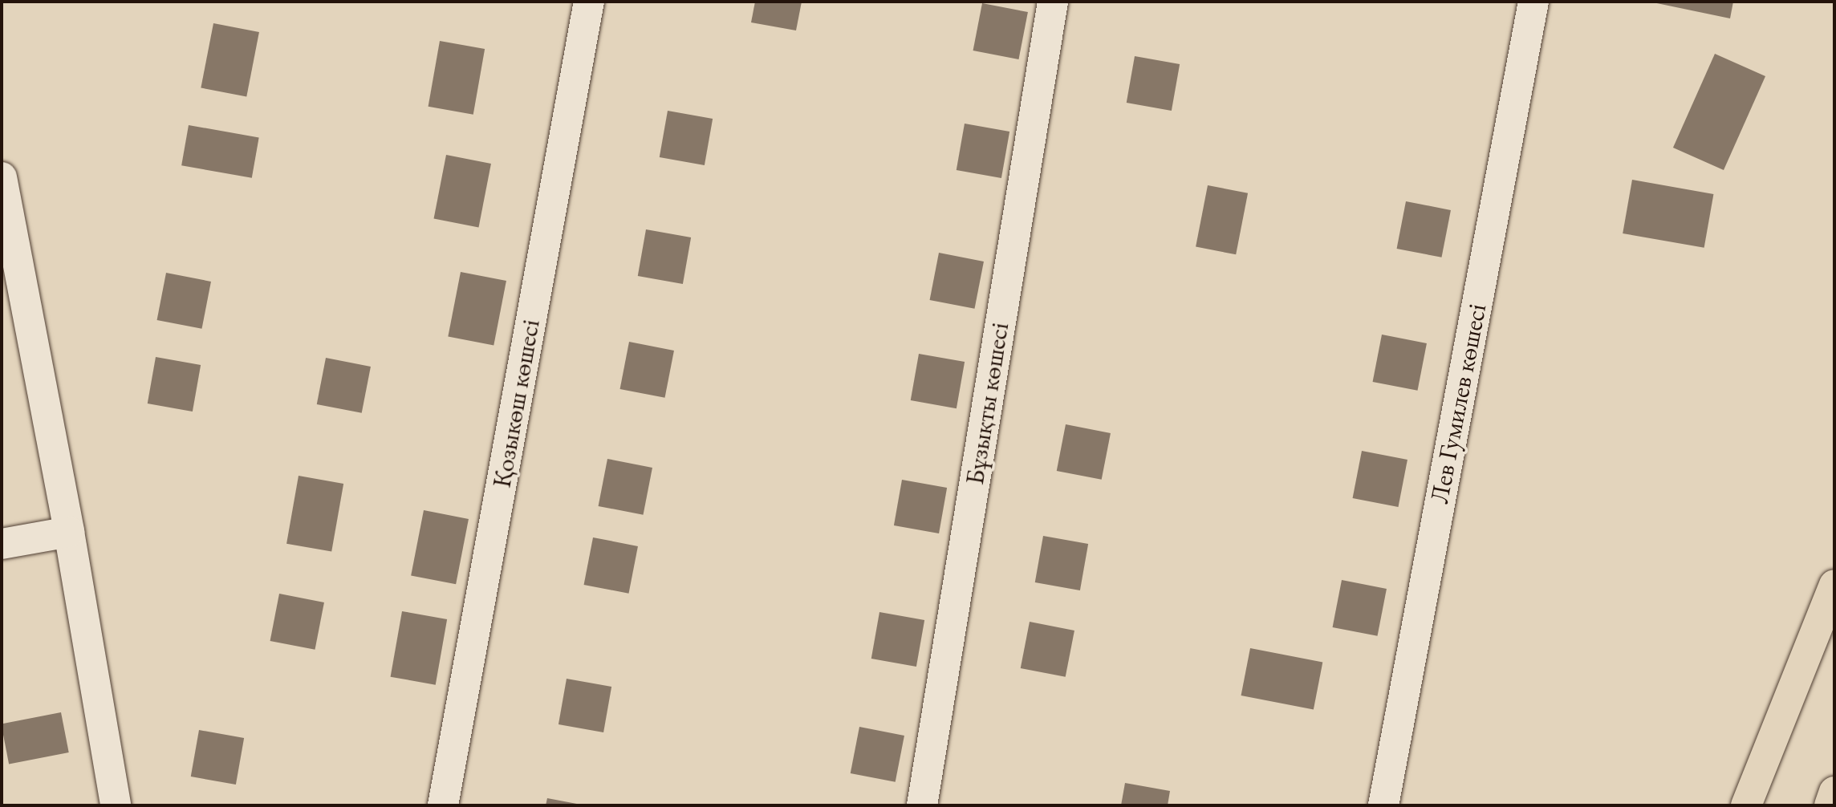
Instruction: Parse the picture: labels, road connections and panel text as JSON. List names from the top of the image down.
{
  "streets": {
    "street": ["Қозыкөш көшесі", "Бұзықты көшесі", "Лев Гумилев көшесі"]
  }
}
